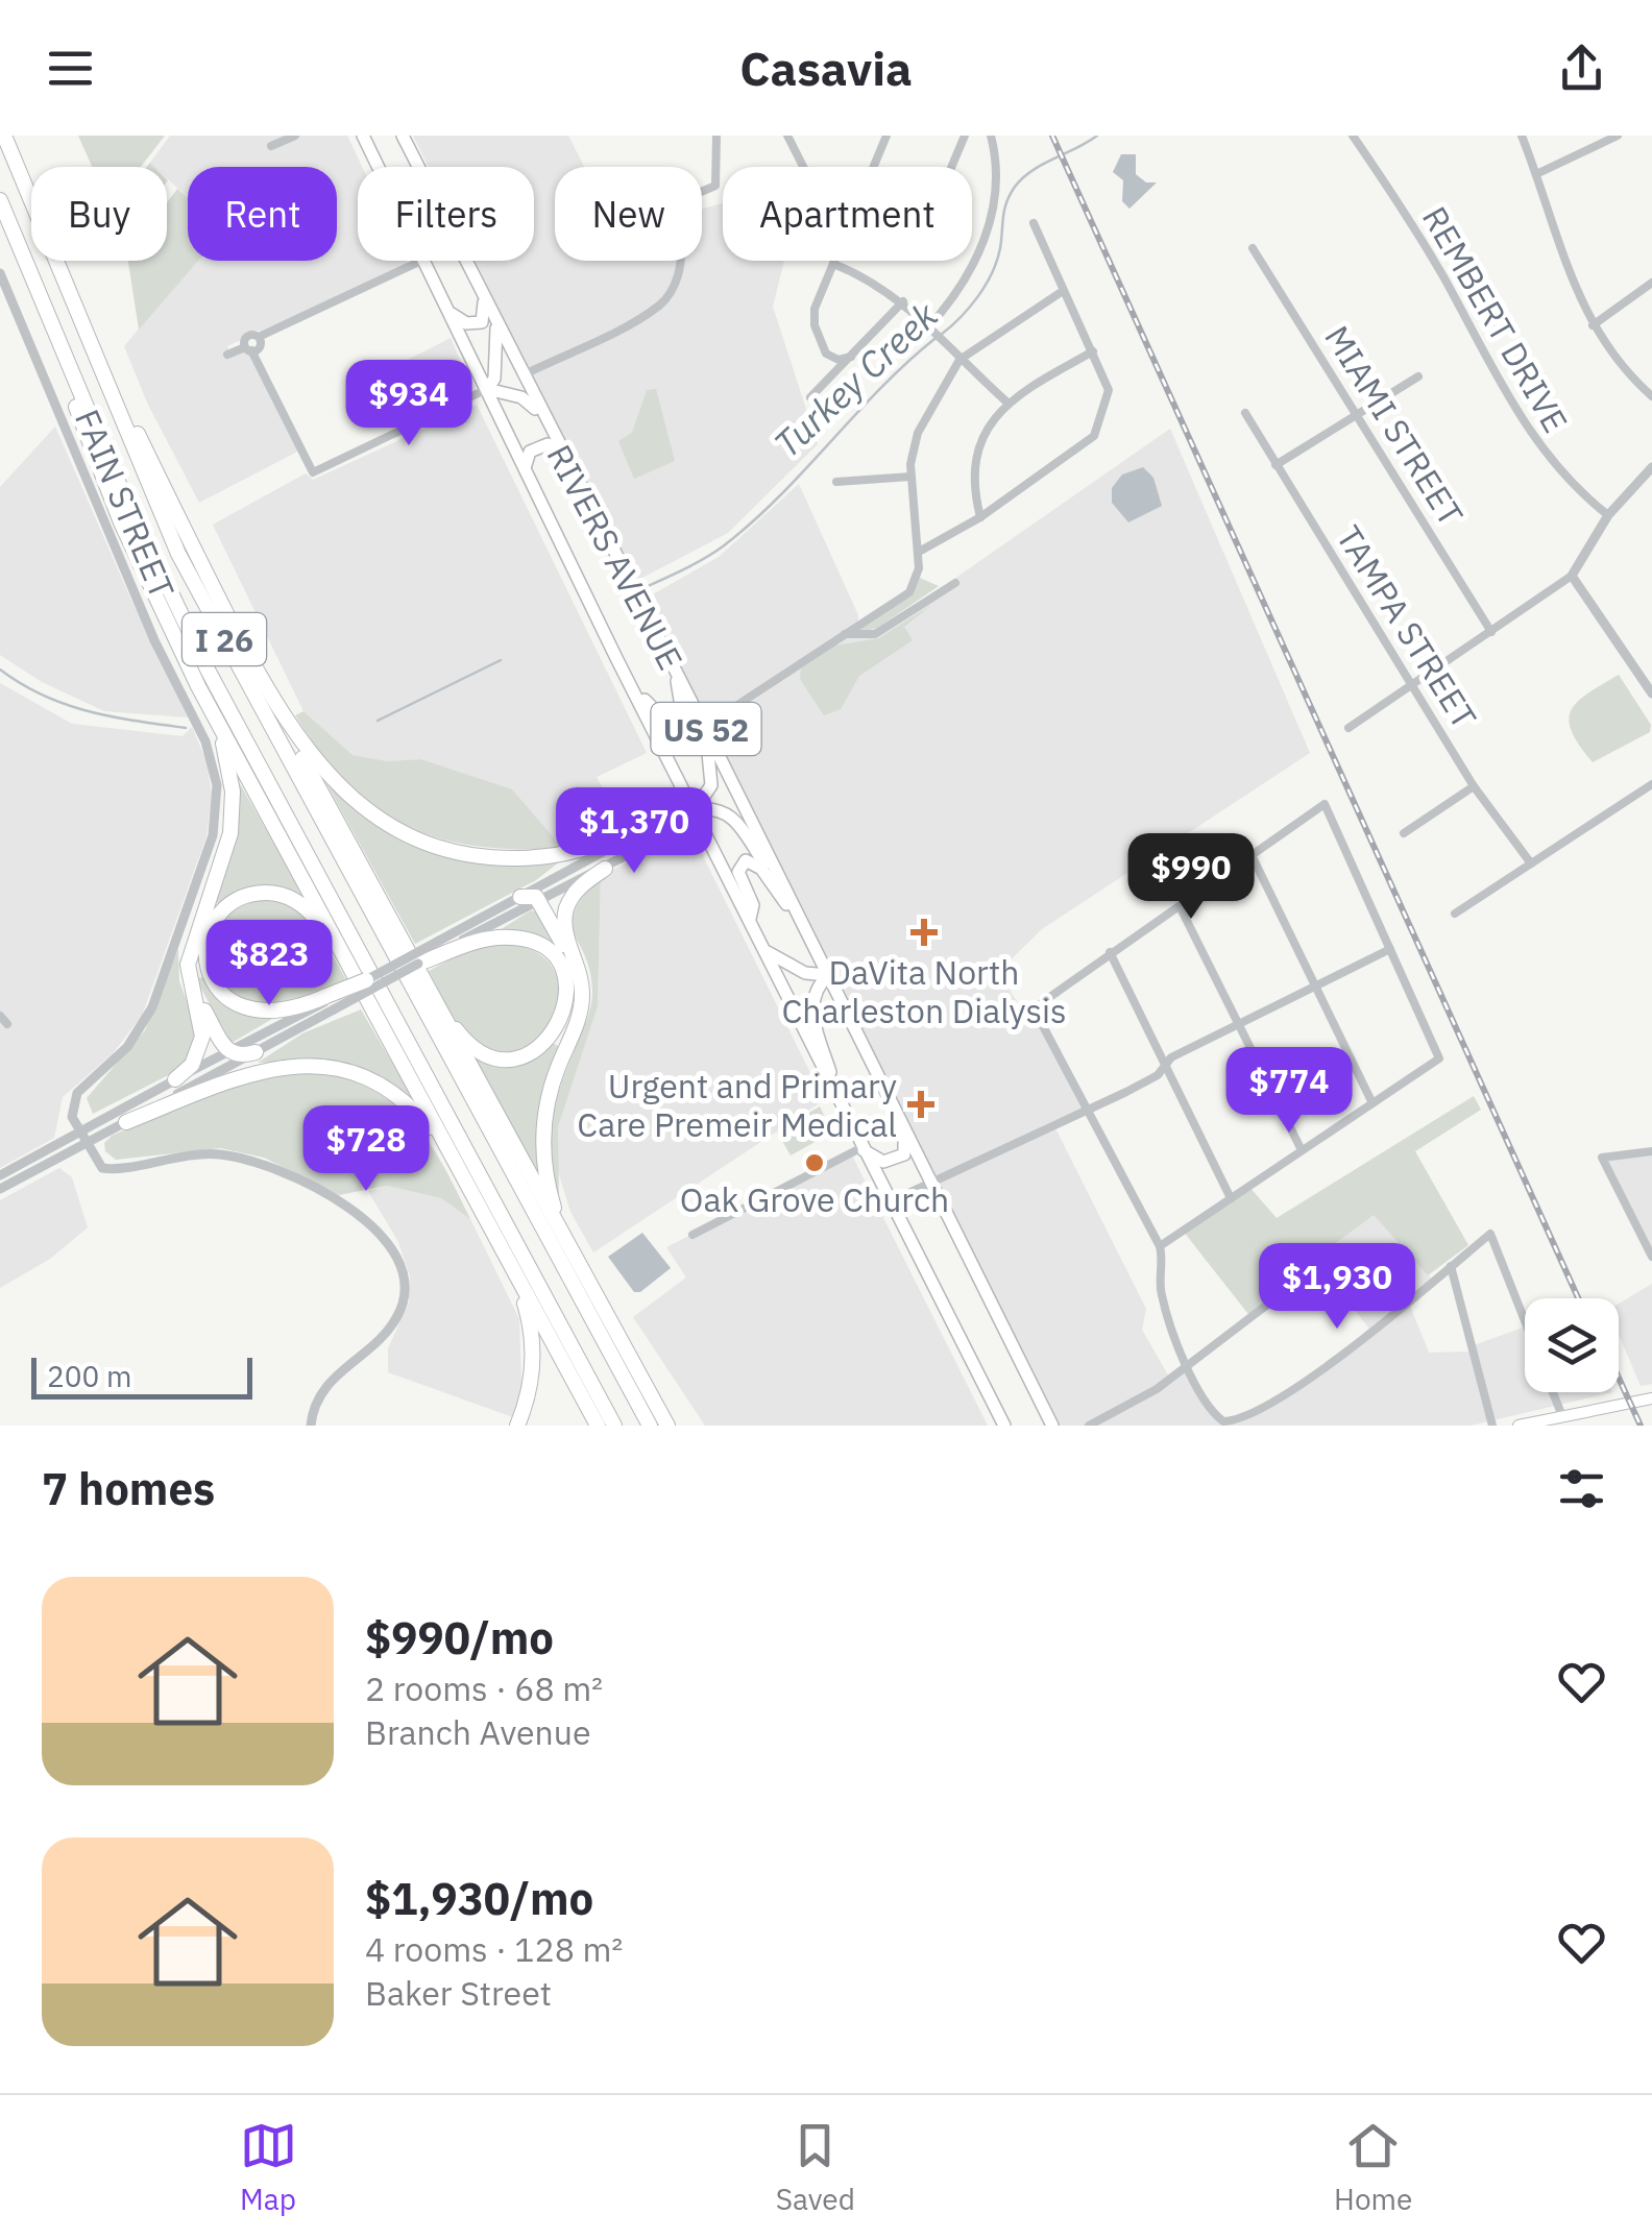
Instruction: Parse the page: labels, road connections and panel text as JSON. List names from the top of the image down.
{
  "streets": {
    "highway": ["I 26"],
    "main road": ["RIVERS AVENUE", "US 52"],
    "street": [
      "REMBERT DRIVE",
      "MIAMI STREET",
      "FAIN STREET",
      "TAMPA STREET"
    ]
  },
  "water": ["Turkey Creek"],
  "places": {
    "health": ["DaVita North Charleston Dialysis", "Urgent and Primary Care Premeir Medical"],
    "other": ["Oak Grove Church"]
  },
  "scale_bar": "200 m",
  "page": {
    "header": "Casavia",
    "chip": [
      "Buy",
      "Rent",
      "Filters",
      "New",
      "Apartment"
    ],
    "price": [
      "$934",
      "$1,370",
      "$990",
      "$823",
      "$774",
      "$728",
      "$1,930"
    ],
    "scale": "200 m",
    "heading": "7 homes",
    "list": [
      {
        "name": "$990/mo",
        "note": "2 rooms · 68 m² · Branch Avenue"
      },
      {
        "name": "$1,930/mo",
        "note": "4 rooms · 128 m² · Baker Street"
      }
    ],
    "tabs": ["Map", "Saved", "Home"]
  }
}
